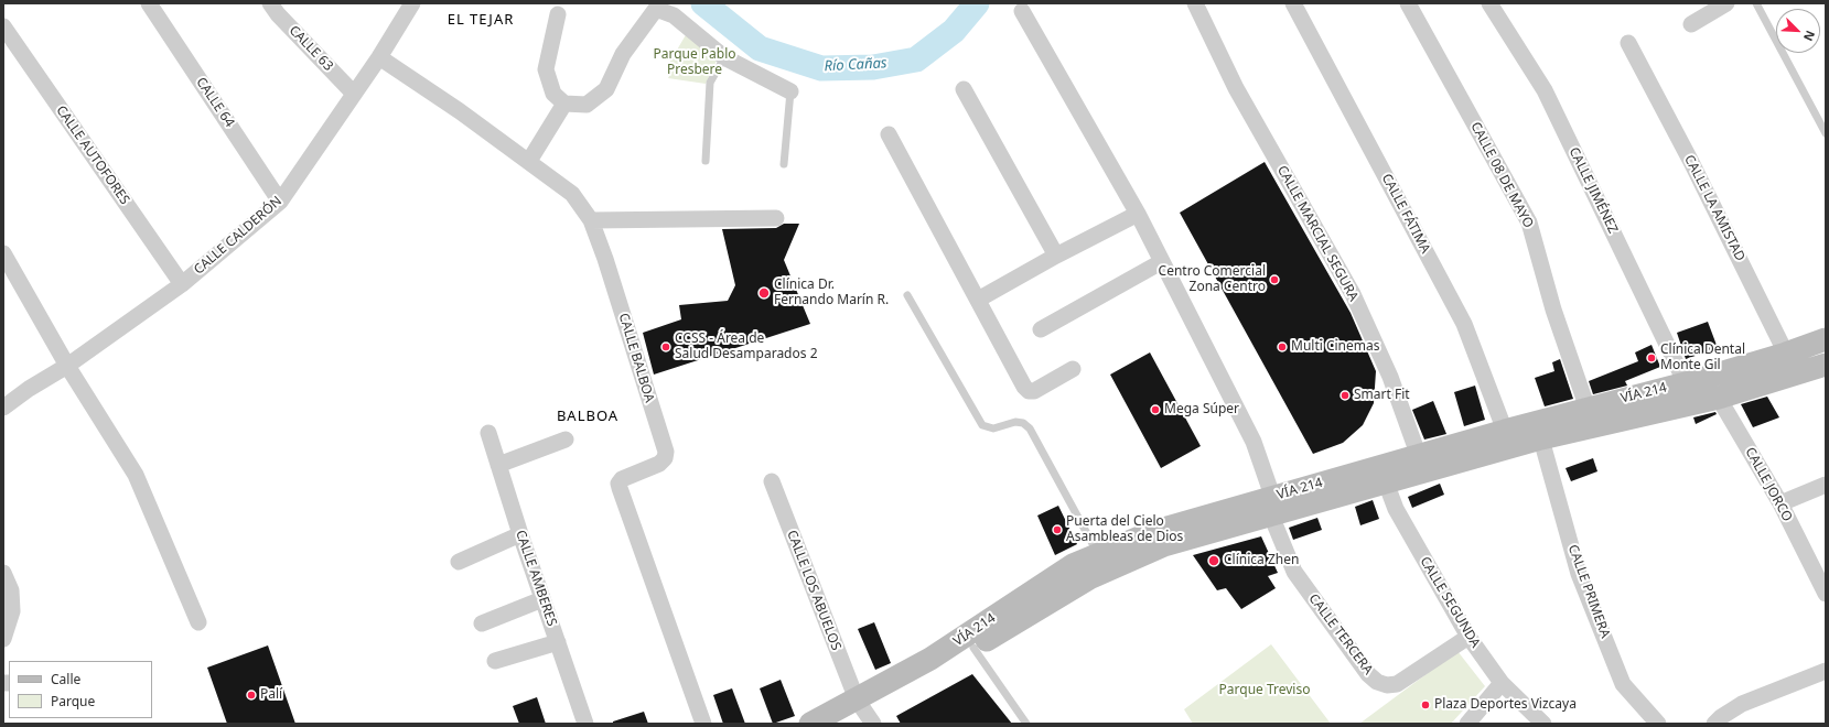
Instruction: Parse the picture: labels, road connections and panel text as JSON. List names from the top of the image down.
{
  "streets": {
    "main road": ["VÍA 214"],
    "street": [
      "CALLE 63",
      "CALLE 64",
      "CALLE AUTOFORES",
      "CALLE 08 DE MAYO",
      "CALLE JIMÉNEZ",
      "CALLE LA AMISTAD",
      "CALLE FÁTIMA",
      "CALLE MARCIAL SEGURA",
      "CALLE CALDERÓN",
      "CALLE BALBOA",
      "CALLE JORCO",
      "CALLE AMBERES",
      "CALLE LOS ABUELOS",
      "CALLE PRIMERA",
      "CALLE SEGUNDA",
      "CALLE TERCERA"
    ]
  },
  "crossings": [
    ["CALLE 63", "CALLE CALDERÓN"],
    ["CALLE 64", "CALLE CALDERÓN"],
    ["CALLE AUTOFORES", "CALLE CALDERÓN"],
    ["CALLE 08 DE MAYO", "VÍA 214"],
    ["CALLE JIMÉNEZ", "VÍA 214"],
    ["CALLE JIMÉNEZ", "CALLE JORCO"],
    ["CALLE LA AMISTAD", "VÍA 214"],
    ["CALLE FÁTIMA", "VÍA 214"],
    ["CALLE MARCIAL SEGURA", "VÍA 214"],
    ["CALLE CALDERÓN", "CALLE BALBOA"],
    ["VÍA 214", "CALLE JORCO"],
    ["VÍA 214", "CALLE LOS ABUELOS"],
    ["VÍA 214", "CALLE PRIMERA"],
    ["VÍA 214", "CALLE SEGUNDA"],
    ["VÍA 214", "CALLE TERCERA"],
    ["CALLE SEGUNDA", "CALLE TERCERA"]
  ],
  "districts": ["EL TEJAR", "BALBOA"],
  "water": ["Río Cañas"],
  "parks": ["Parque Pablo Presbere", "Parque Treviso"],
  "places": [
    "Centro Comercial Zona Centro",
    "Clínica Dr. Fernando Marín R.",
    "CCSS - Área de Salud Desamparados 2",
    "Multi Cinemas",
    "Clínica Dental Monte Gil",
    "Smart Fit",
    "Mega Súper",
    "Puerta del Cielo Asambleas de Dios",
    "Clínica Zhen",
    "Palí",
    "Plaza Deportes Vizcaya"
  ],
  "legend": ["Calle", "Parque"],
  "north": "bottom right"
}
